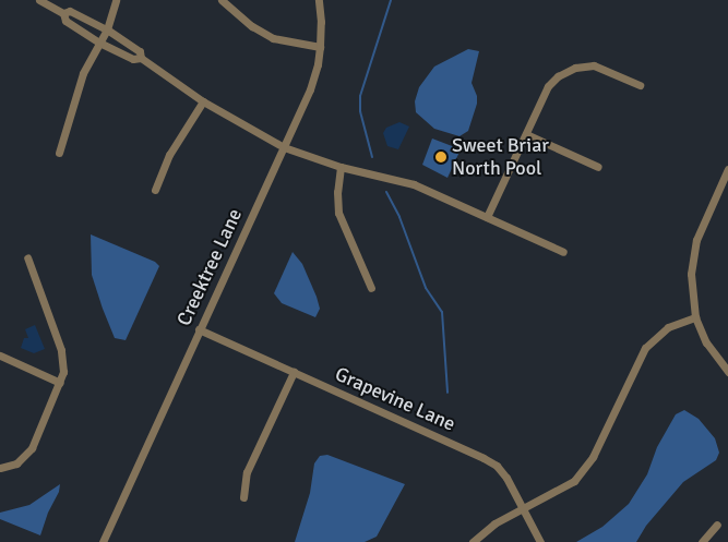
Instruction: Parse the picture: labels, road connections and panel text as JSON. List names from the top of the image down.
{
  "streets": {
    "street": ["Creektree Lane", "Grapevine Lane"]
  },
  "crossings": [
    ["Creektree Lane", "Grapevine Lane"]
  ],
  "places": ["Sweet Briar North Pool"]
}
